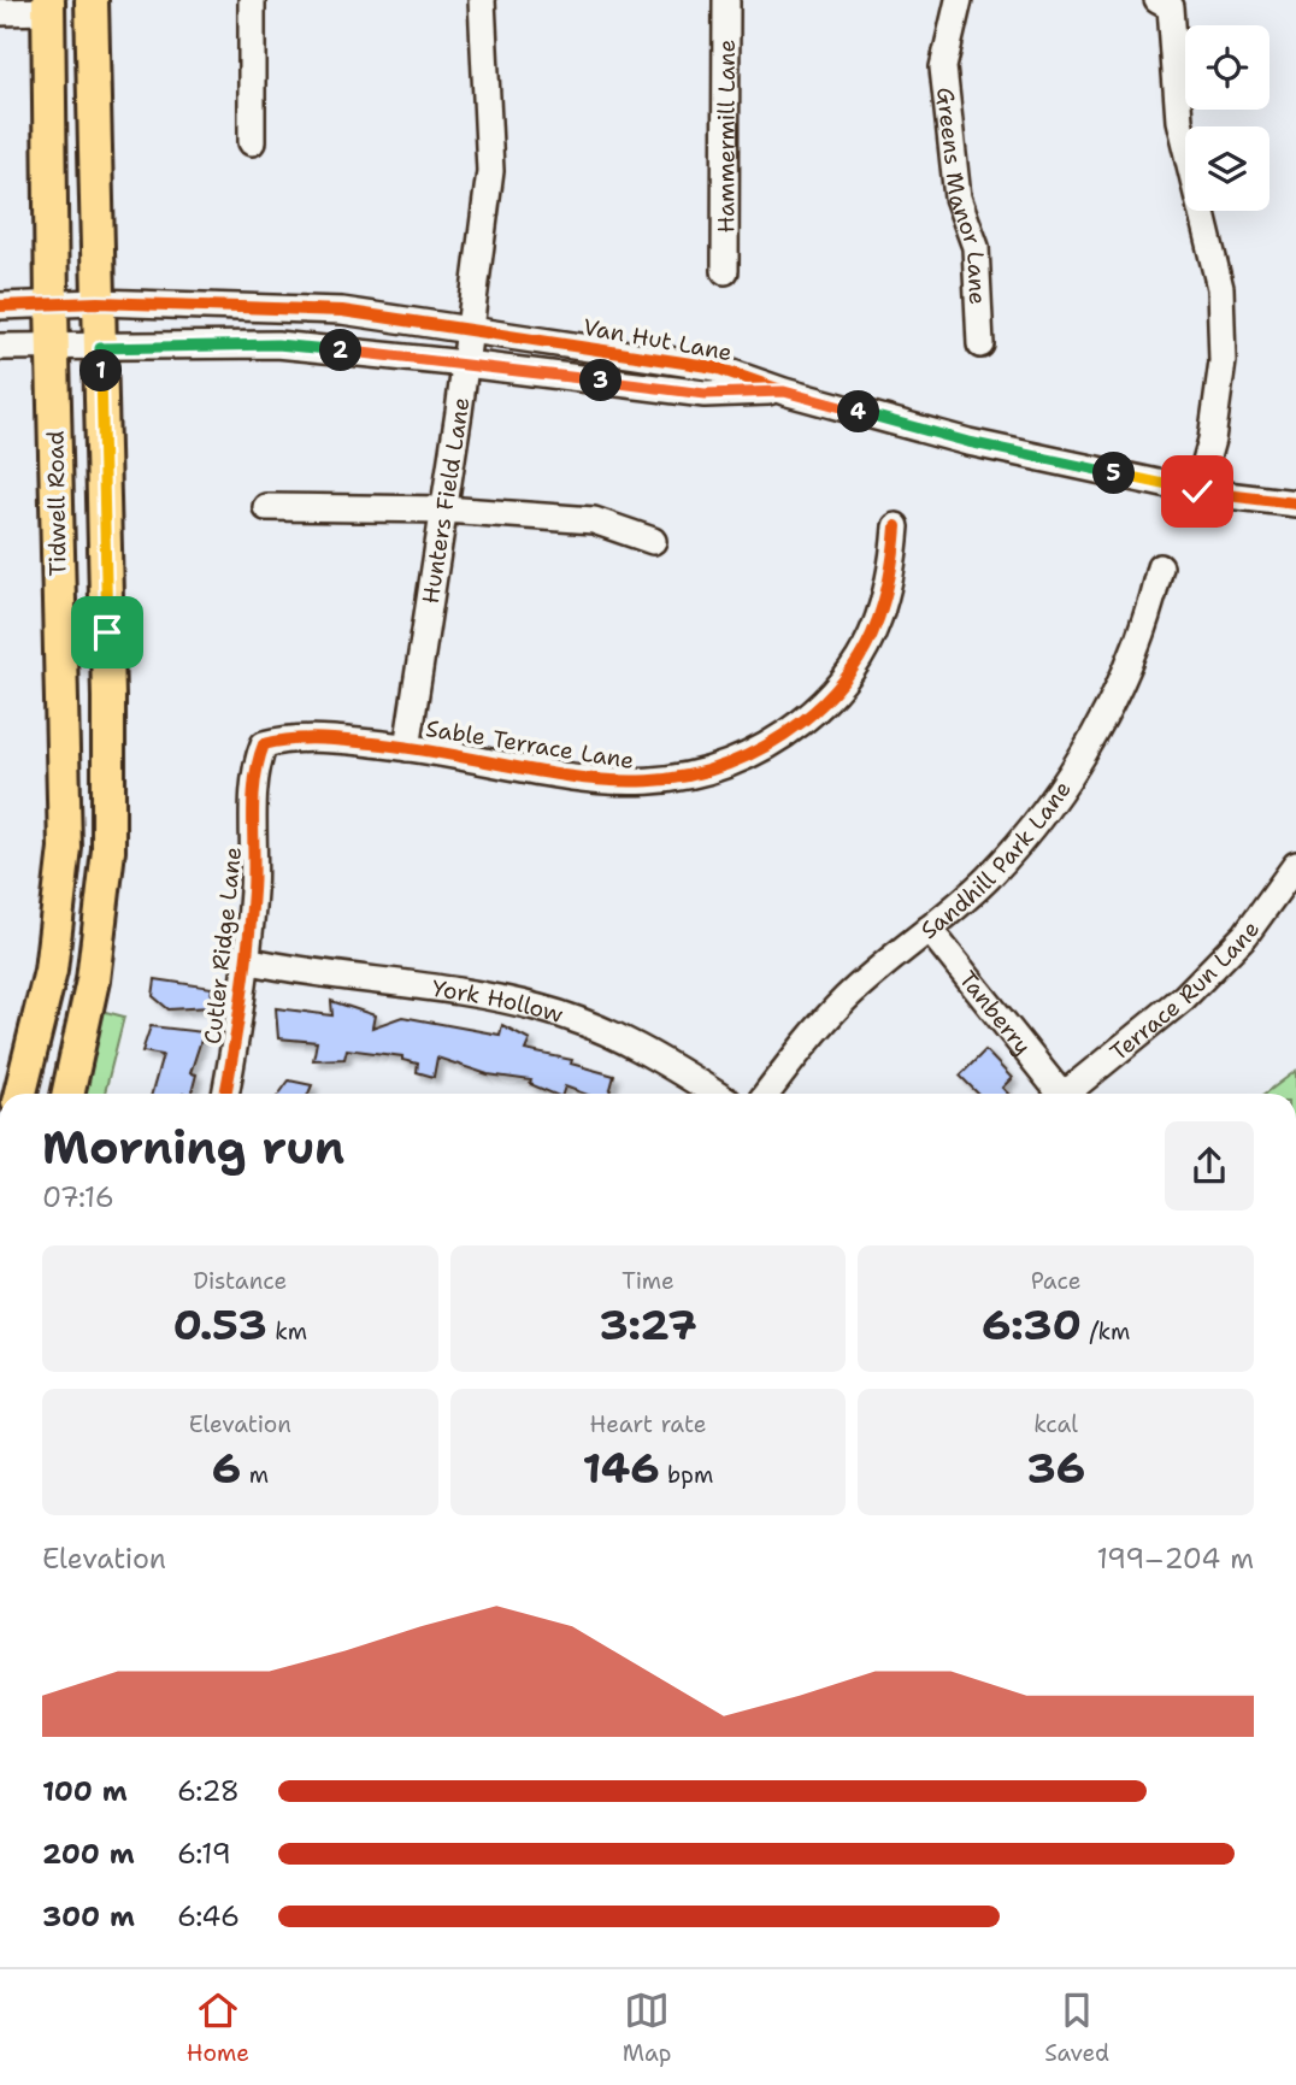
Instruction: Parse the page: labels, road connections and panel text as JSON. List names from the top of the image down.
{
  "streets": {
    "main road": ["Tidwell Road"],
    "street": [
      "Hammermill Lane",
      "Greens Manor Lane",
      "Van Hut Lane",
      "Hunters Field Lane",
      "Sable Terrace Lane",
      "Sandhill Park Lane",
      "Cutler Ridge Lane",
      "Terrace Run Lane",
      "York Hollow",
      "Tanberry"
    ]
  },
  "crossings": [
    ["Van Hut Lane", "Hunters Field Lane"],
    ["Van Hut Lane", "Tidwell Road"],
    ["Hunters Field Lane", "Sable Terrace Lane"],
    ["Sable Terrace Lane", "Cutler Ridge Lane"],
    ["Sandhill Park Lane", "Tanberry"],
    ["Cutler Ridge Lane", "York Hollow"]
  ],
  "page": {
    "pins": [
      "2",
      "1",
      "3",
      "4",
      "5"
    ],
    "heading": ["Morning run", "07:16"],
    "stats": [
      ["Distance", "0.53 km"],
      ["Time", "3:27"],
      ["Pace", "6:30 /km"],
      ["Elevation", "6 m"],
      ["Heart rate", "146 bpm"],
      ["kcal", "36"]
    ],
    "chart": ["Elevation", "199–204 m"],
    "list": [
      {
        "name": "100 m",
        "note": "6:28"
      },
      {
        "name": "200 m",
        "note": "6:19"
      },
      {
        "name": "300 m",
        "note": "6:46"
      }
    ],
    "tabs": ["Home", "Map", "Saved"]
  }
}
